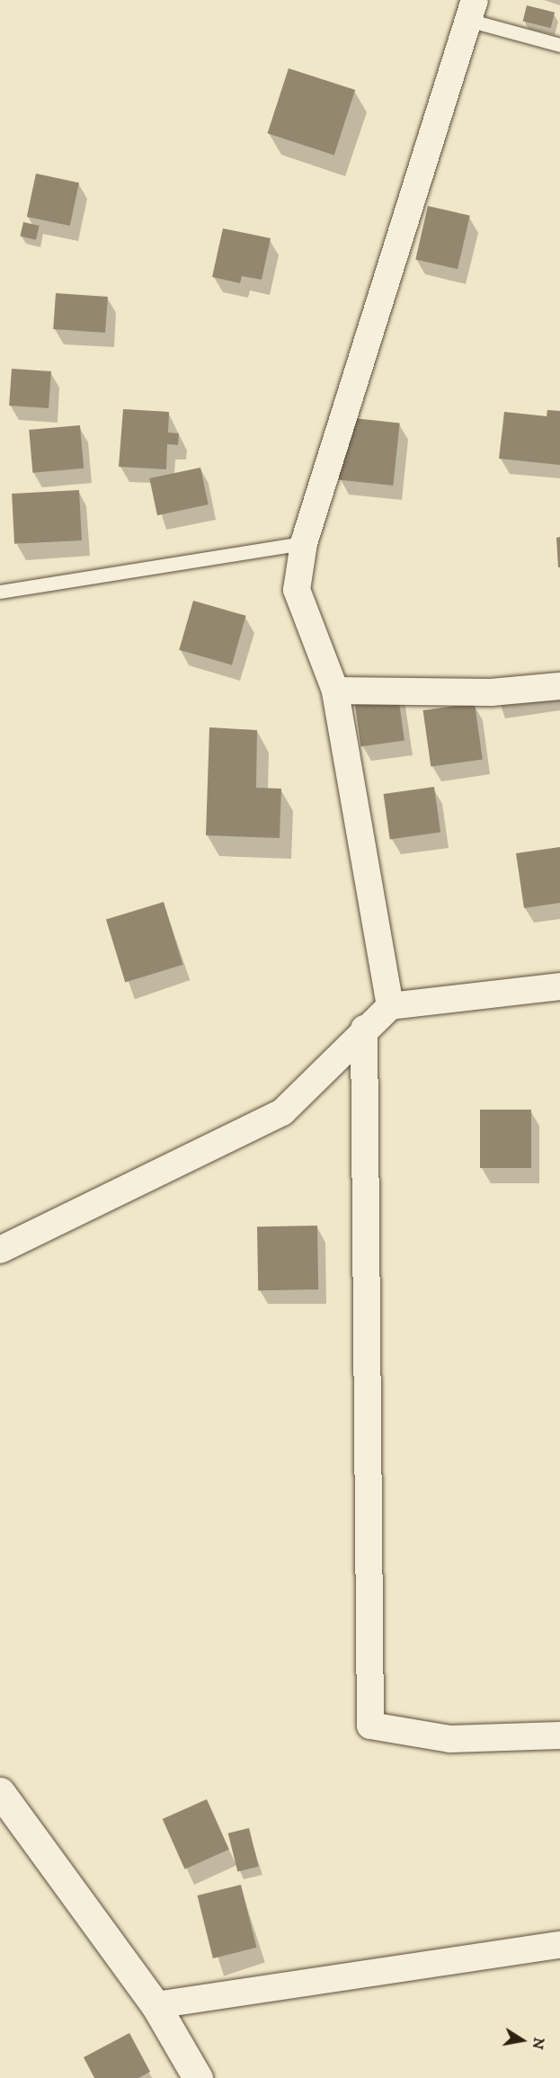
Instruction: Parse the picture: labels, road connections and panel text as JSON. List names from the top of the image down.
{
  "north": "right"
}
